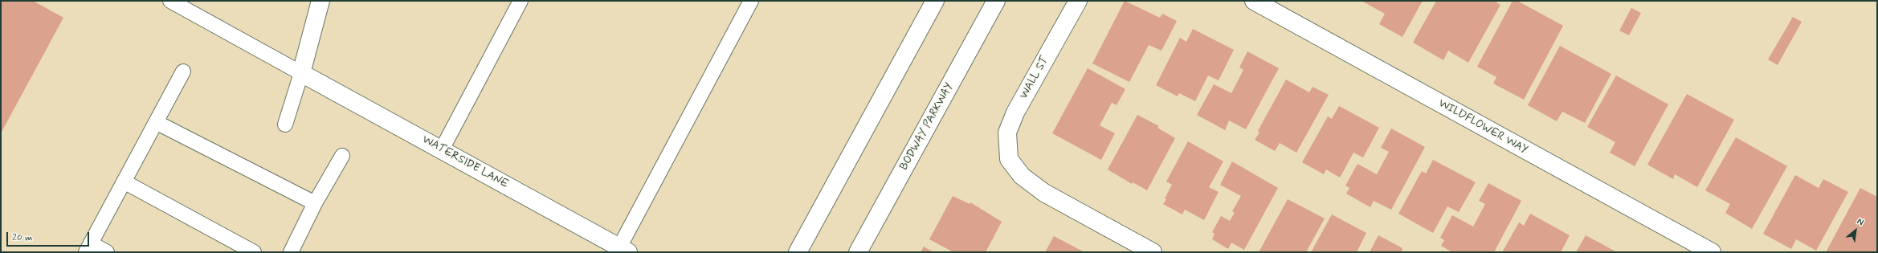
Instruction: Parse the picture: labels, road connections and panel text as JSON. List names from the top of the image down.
{
  "streets": {
    "street": [
      "WALL ST",
      "BODWAY PARKWAY",
      "WILDFLOWER WAY",
      "WATERSIDE LANE"
    ]
  },
  "scale_bar": "20 m",
  "north": "top right"
}
